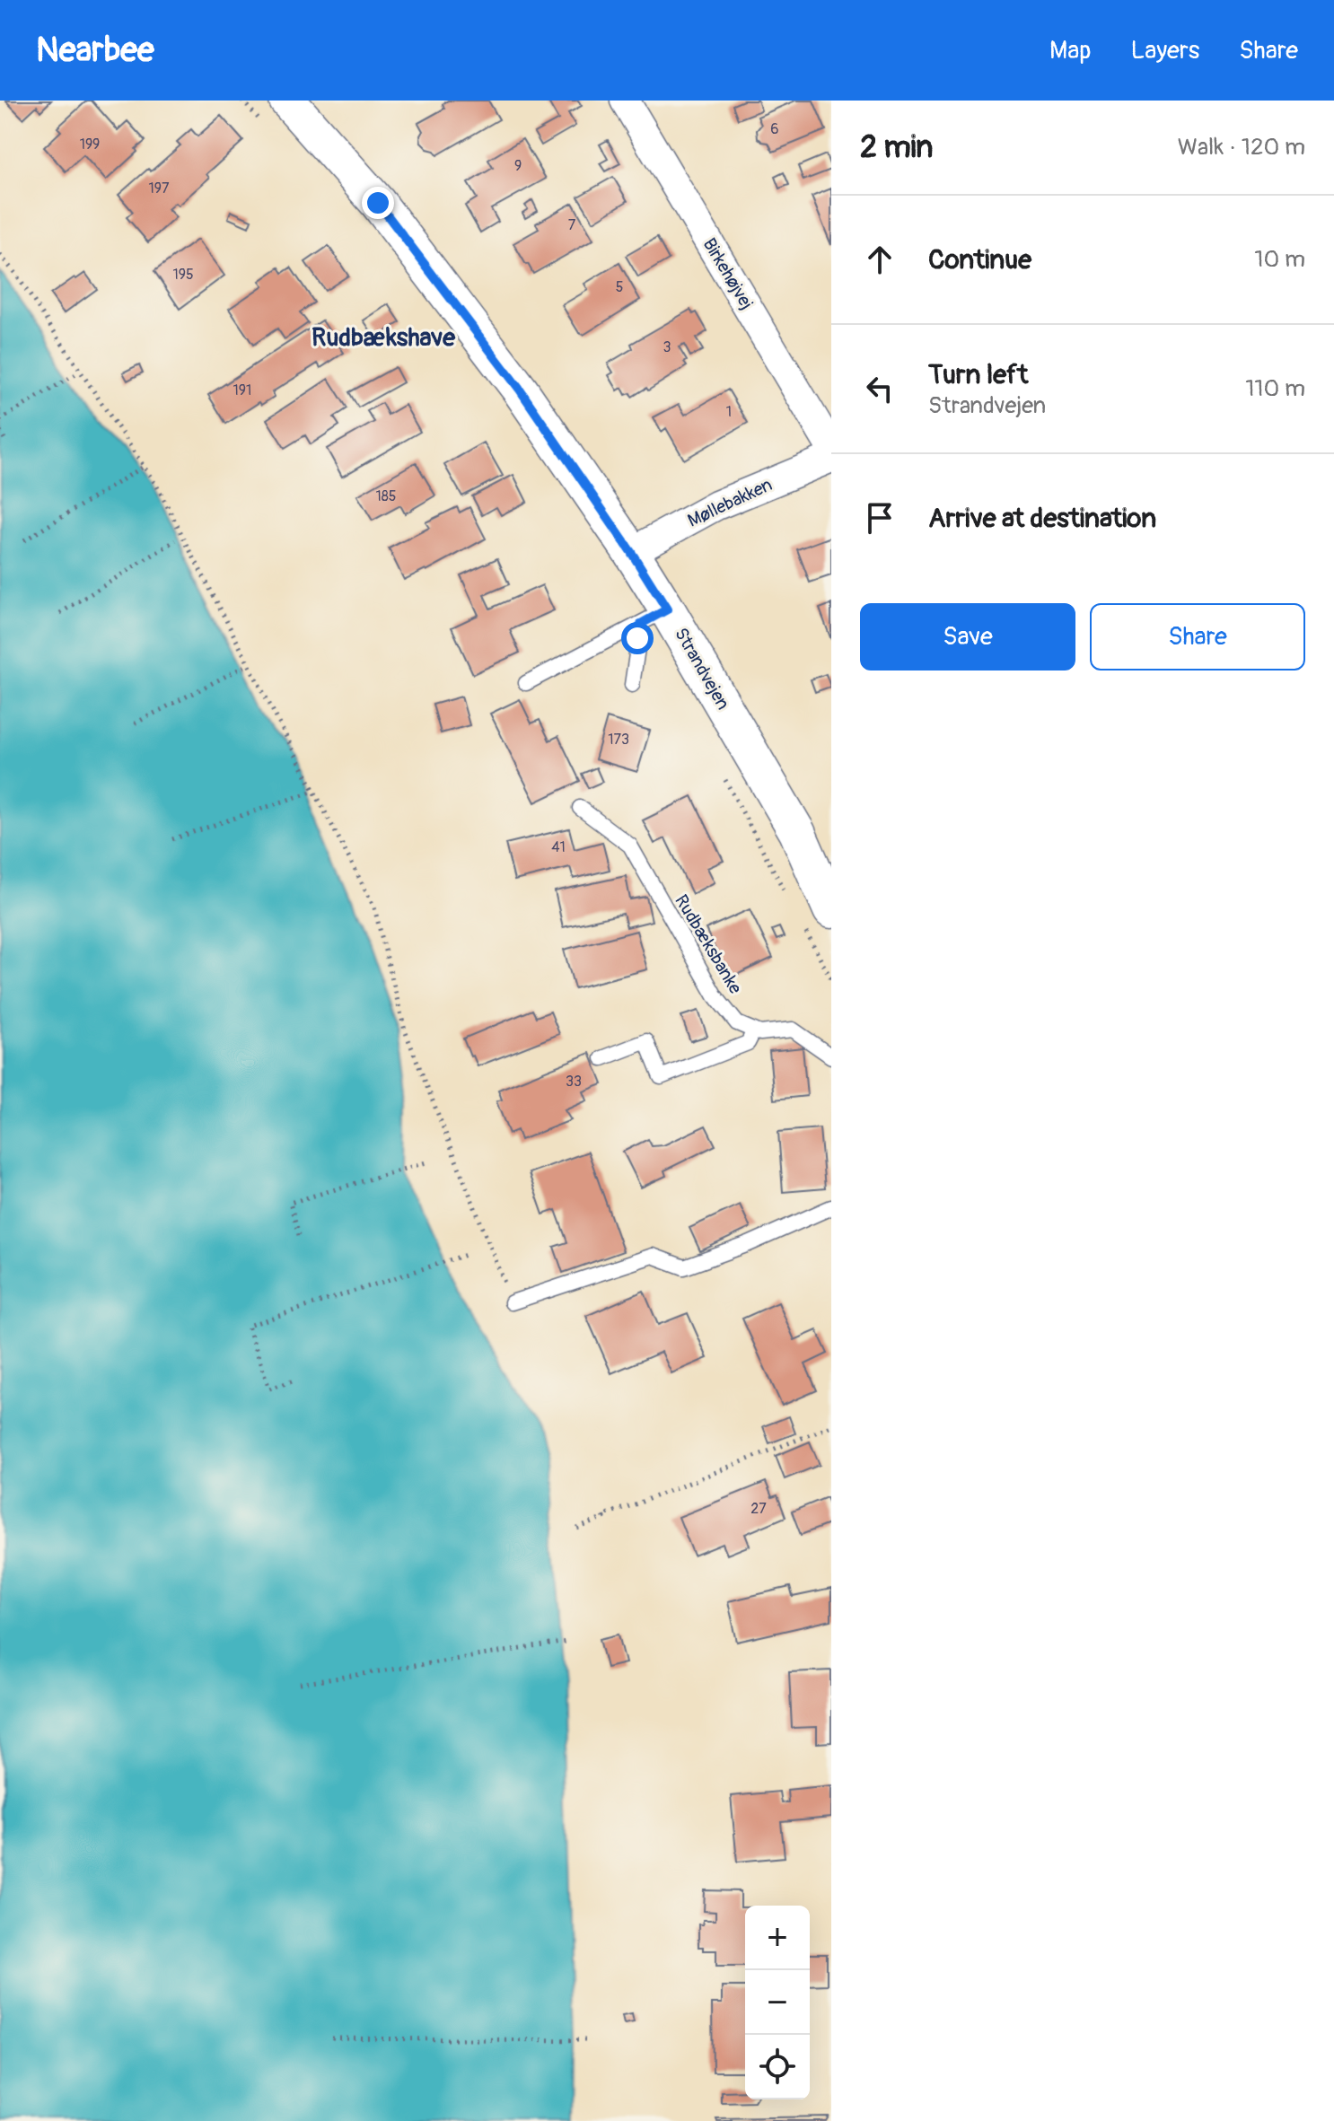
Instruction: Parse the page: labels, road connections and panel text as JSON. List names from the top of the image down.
{
  "streets": {
    "street": ["Birkehøjvej", "Møllebakken", "Strandvejen"],
    "lane": ["Rudbæksbanke"]
  },
  "crossings": [
    ["Møllebakken", "Strandvejen"]
  ],
  "districts": ["Rudbækshave"],
  "house_numbers": [
    "6",
    "199",
    "9",
    "197",
    "7",
    "195",
    "5",
    "3",
    "191",
    "1",
    "185",
    "173",
    "41",
    "33",
    "27"
  ],
  "page": {
    "header": "Nearbee",
    "nav": ["Map", "Layers", "Share"],
    "heading": ["2 min", "Walk · 120 m"],
    "list": [
      ["Continue", "10 m"],
      ["Turn left", "Strandvejen", "110 m"],
      "Arrive at destination"
    ],
    "buttons": ["Save", "Share"],
    "map_buttons": ["+", "−"]
  }
}
